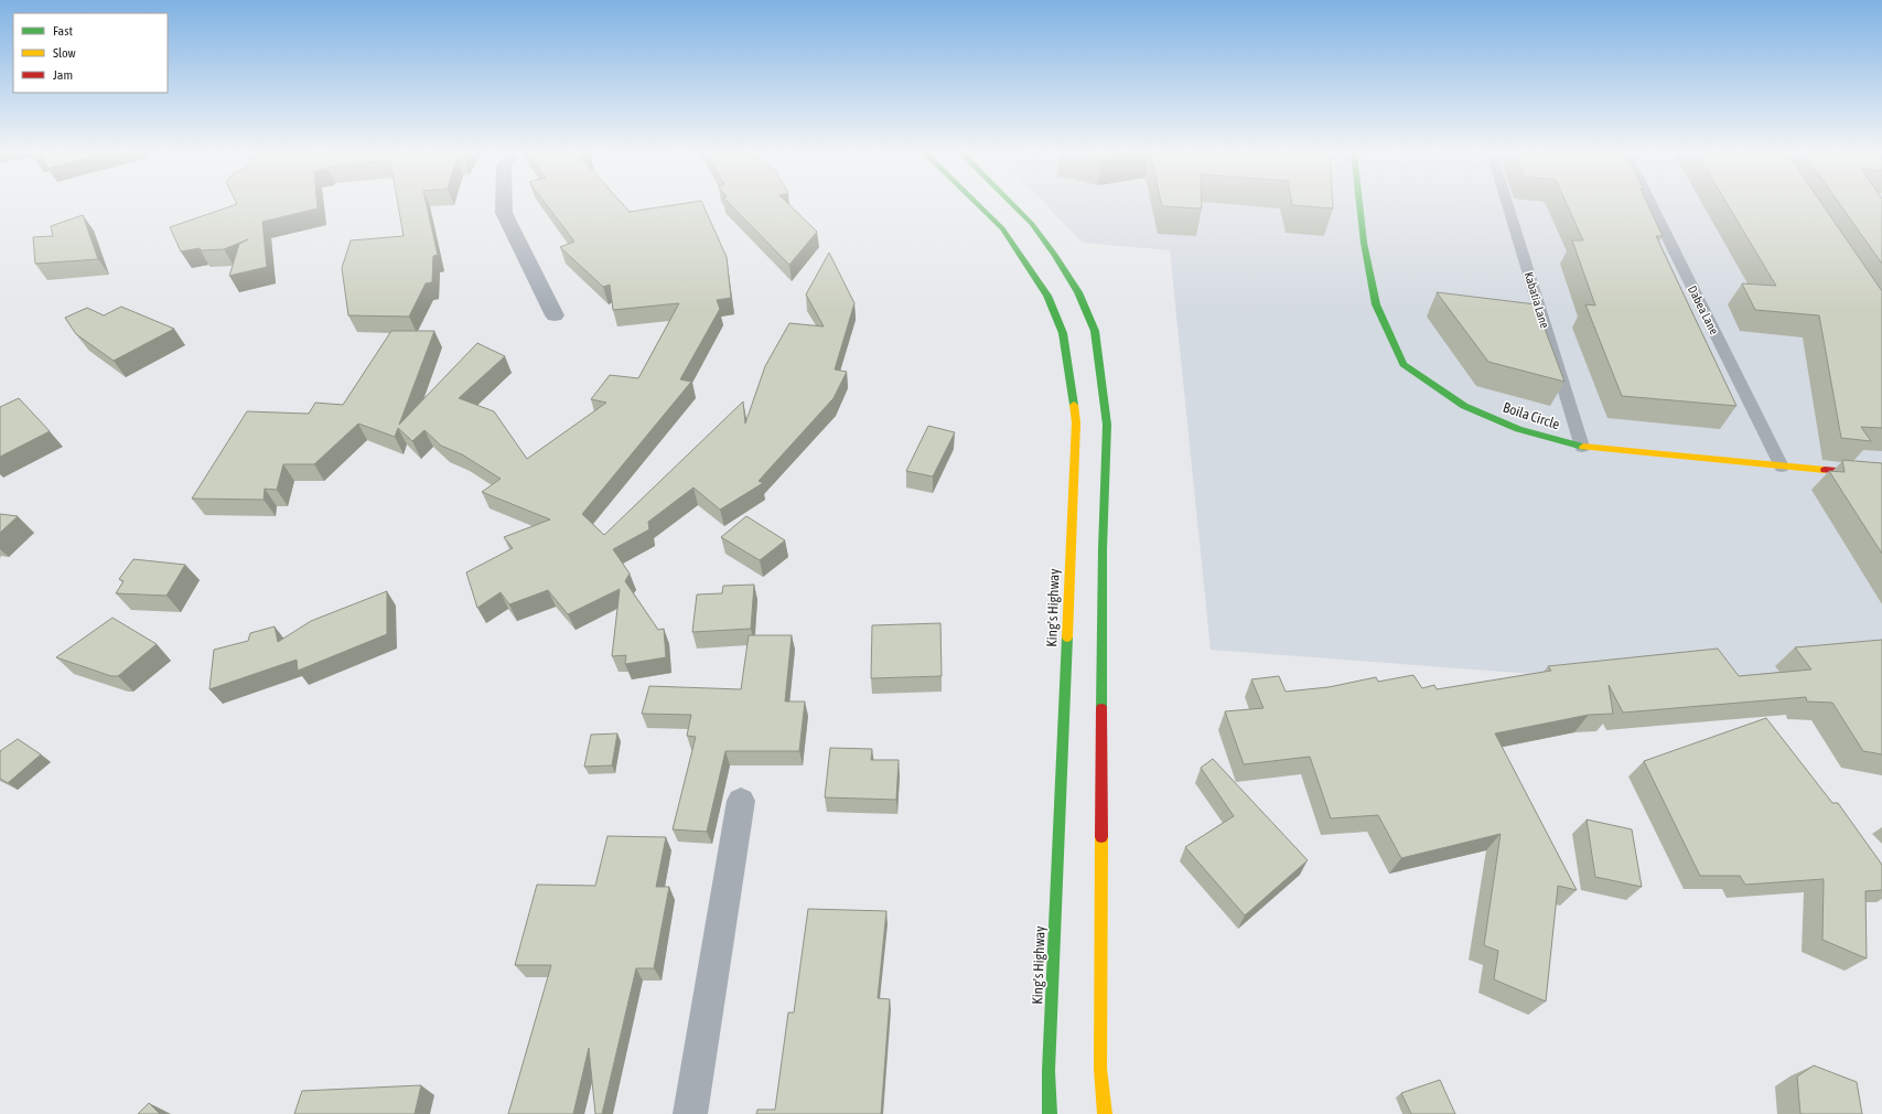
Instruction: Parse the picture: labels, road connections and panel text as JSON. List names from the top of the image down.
{
  "streets": {
    "main road": ["Boila Circle", "King's Highway"],
    "lane": ["Kabatia Lane", "Dabea Lane"]
  },
  "crossings": [
    ["Kabatia Lane", "Boila Circle"],
    ["Dabea Lane", "Boila Circle"]
  ],
  "legend": ["Fast", "Slow", "Jam"]
}
